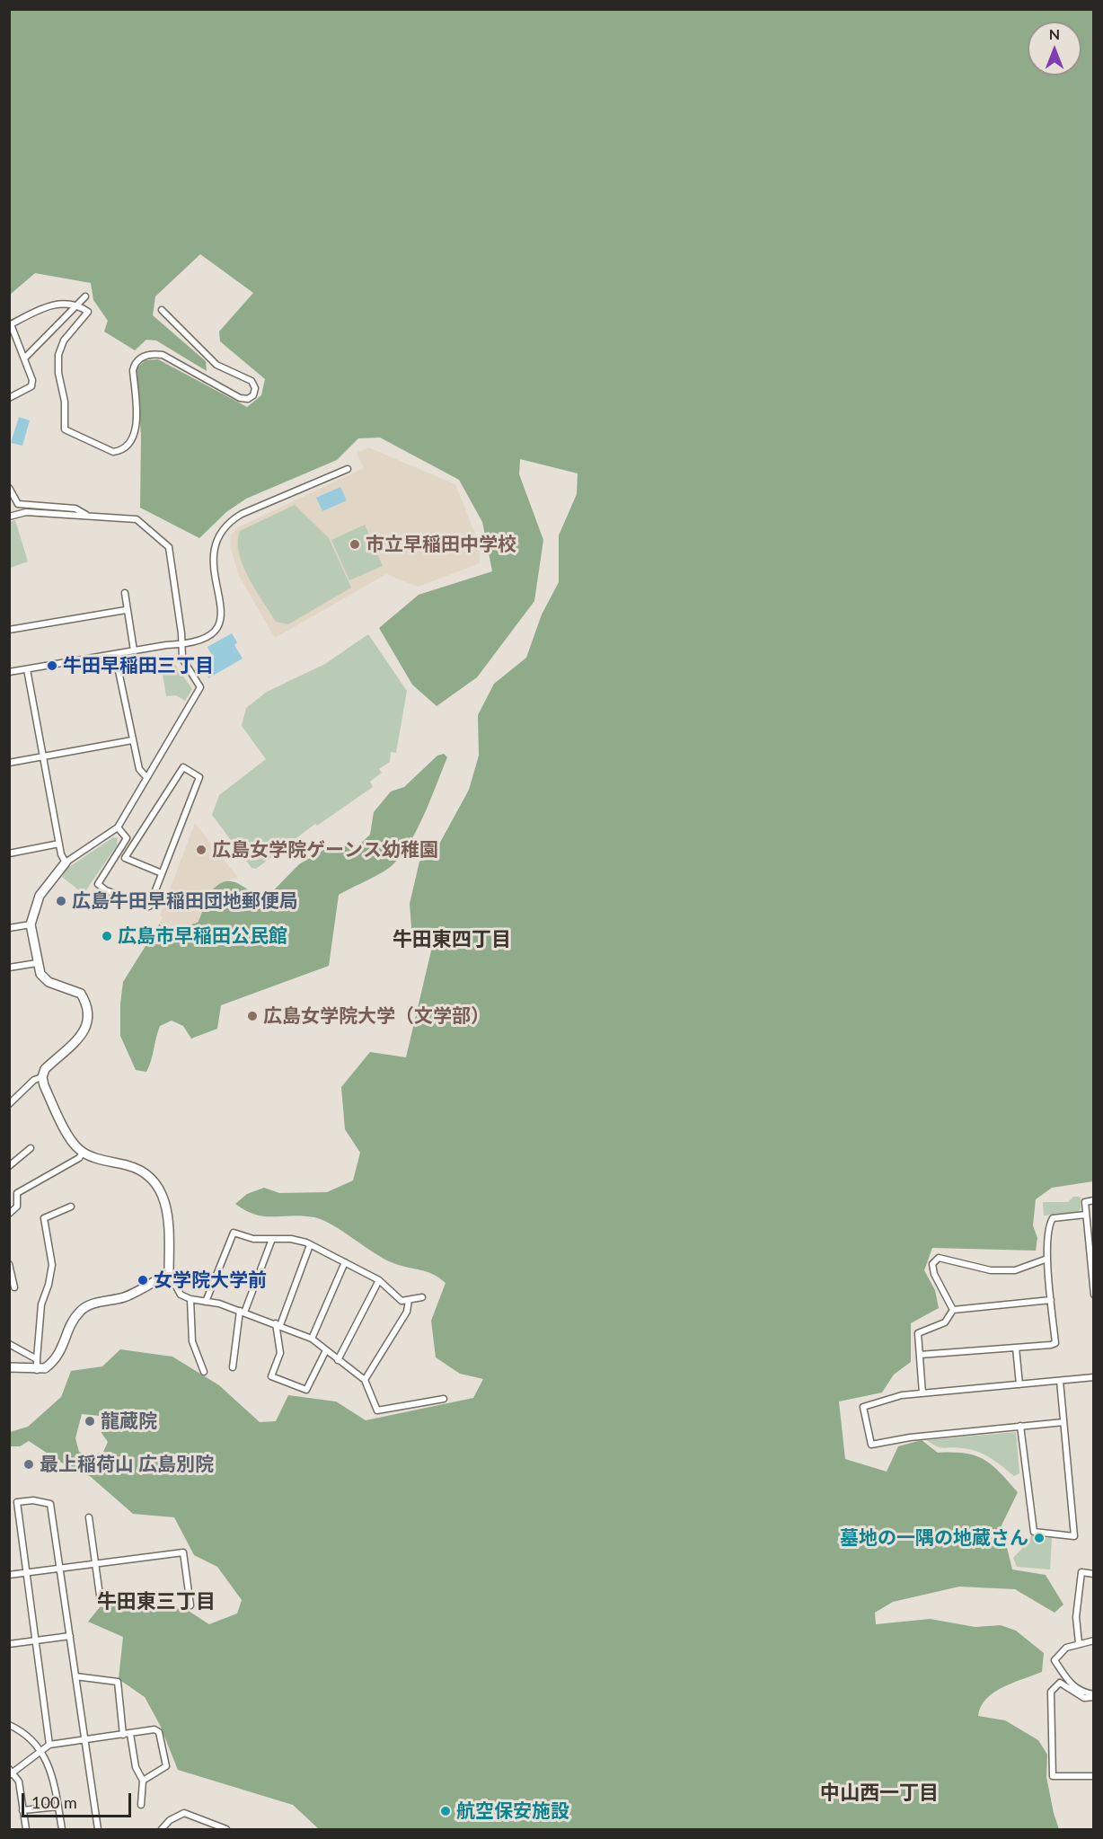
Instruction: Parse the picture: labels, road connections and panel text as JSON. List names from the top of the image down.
{
  "districts": ["牛田東四丁目", "牛田東三丁目", "中山西一丁目"],
  "places": [
    "市立早稲田中学校",
    "牛田早稲田三丁目",
    "広島女学院ゲーンス幼稚園",
    "広島牛田早稲田団地郵便局",
    "広島市早稲田公民館",
    "広島女学院大学（文学部）",
    "女学院大学前",
    "龍蔵院",
    "最上稲荷山 広島別院",
    "墓地の一隅の地蔵さん",
    "航空保安施設"
  ],
  "scale_bar": "100 m",
  "north": "top"
}
